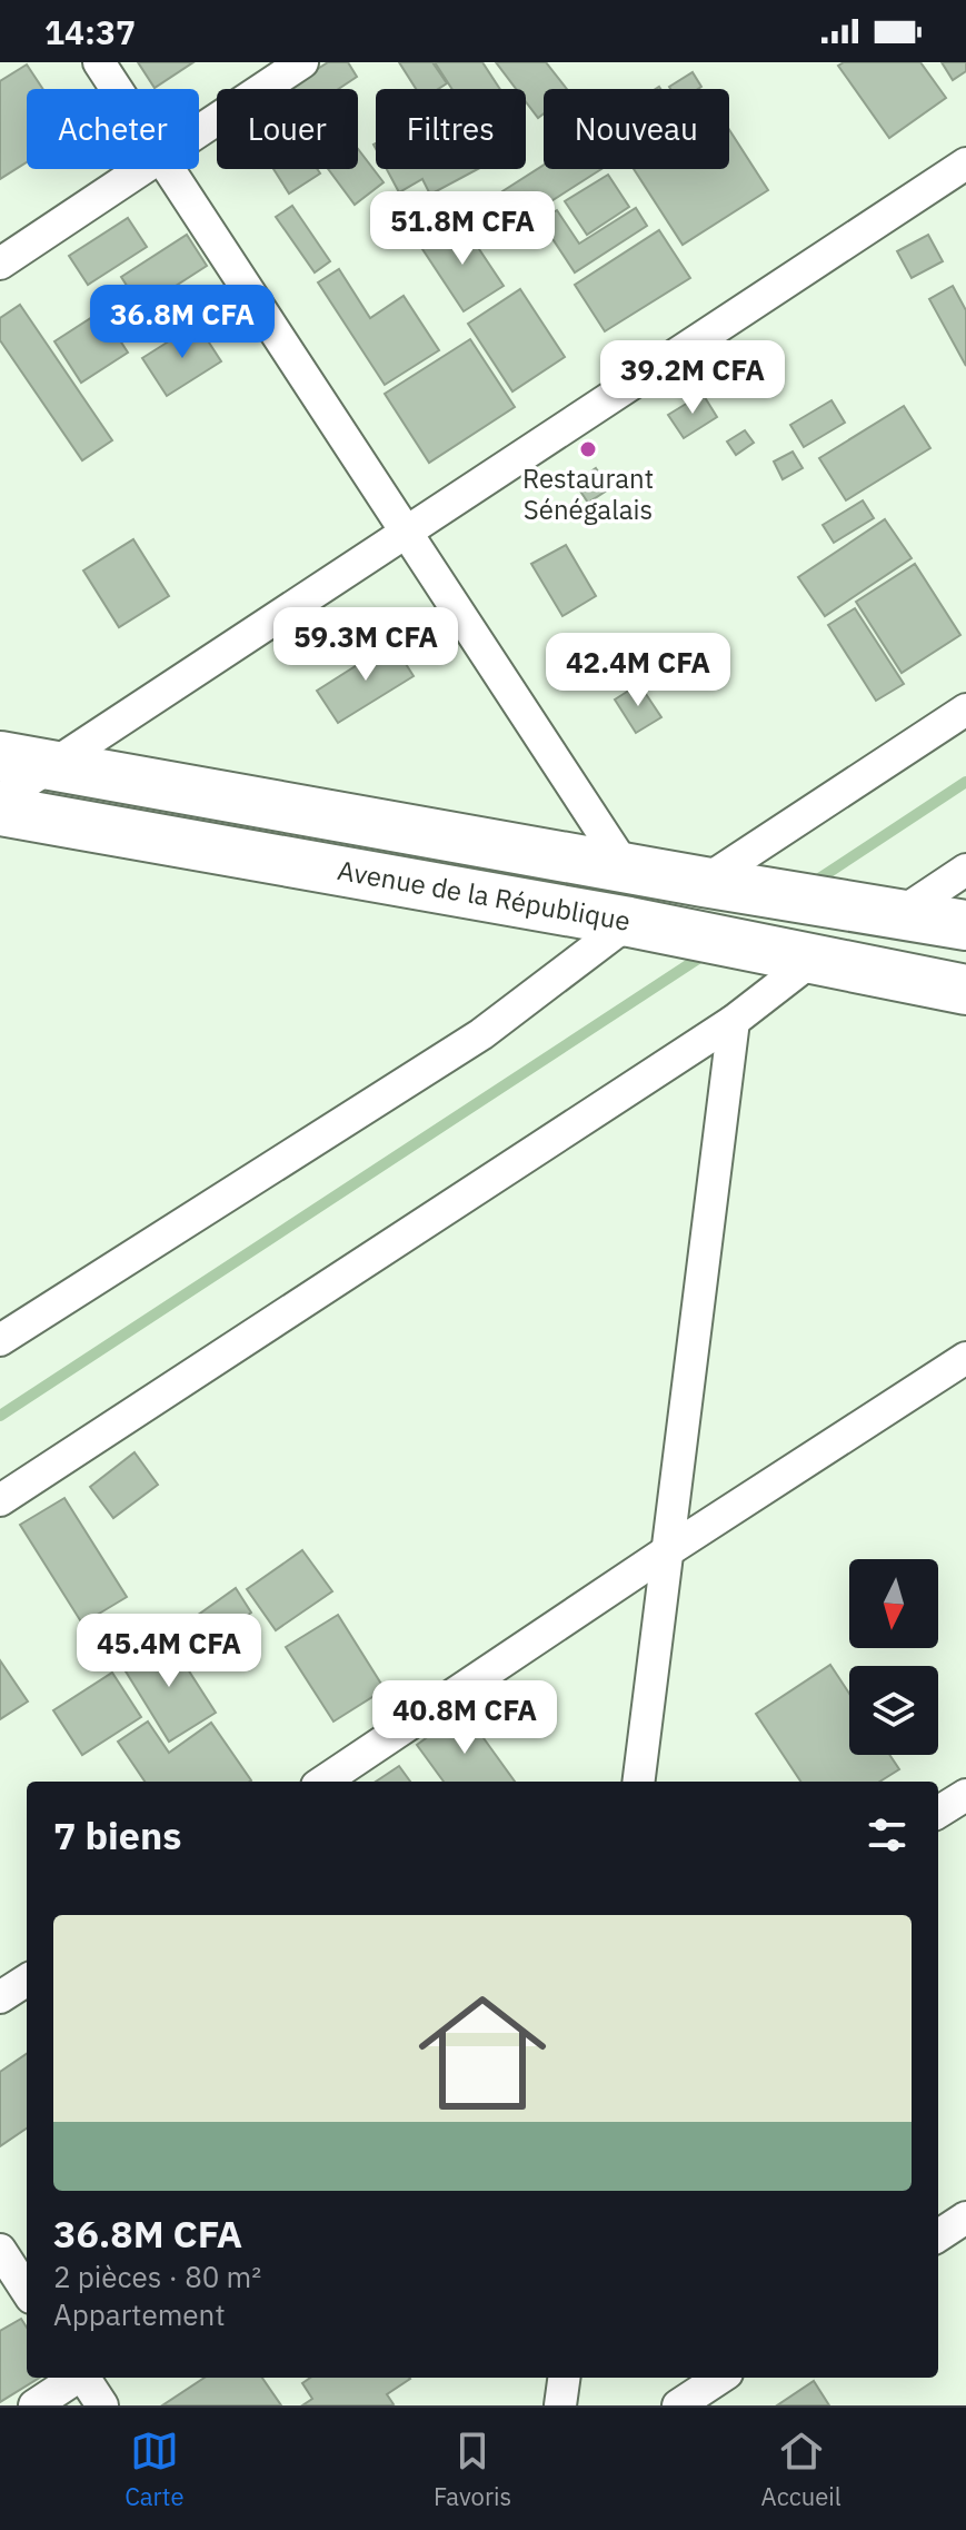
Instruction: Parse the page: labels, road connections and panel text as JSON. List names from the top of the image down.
{
  "streets": {
    "main road": ["Avenue de la République"]
  },
  "places": ["Restaurant Sénégalais"],
  "north": "bottom",
  "page": {
    "status": "14:37",
    "chip": [
      "Acheter",
      "Louer",
      "Filtres",
      "Nouveau"
    ],
    "price": [
      "51.8M CFA",
      "36.8M CFA",
      "39.2M CFA",
      "59.3M CFA",
      "42.4M CFA",
      "45.4M CFA",
      "40.8M CFA"
    ],
    "heading": "7 biens",
    "list": [
      {
        "name": "36.8M CFA",
        "note": "2 pièces · 80 m² · Appartement"
      }
    ],
    "tabs": ["Carte", "Favoris", "Accueil"]
  }
}
